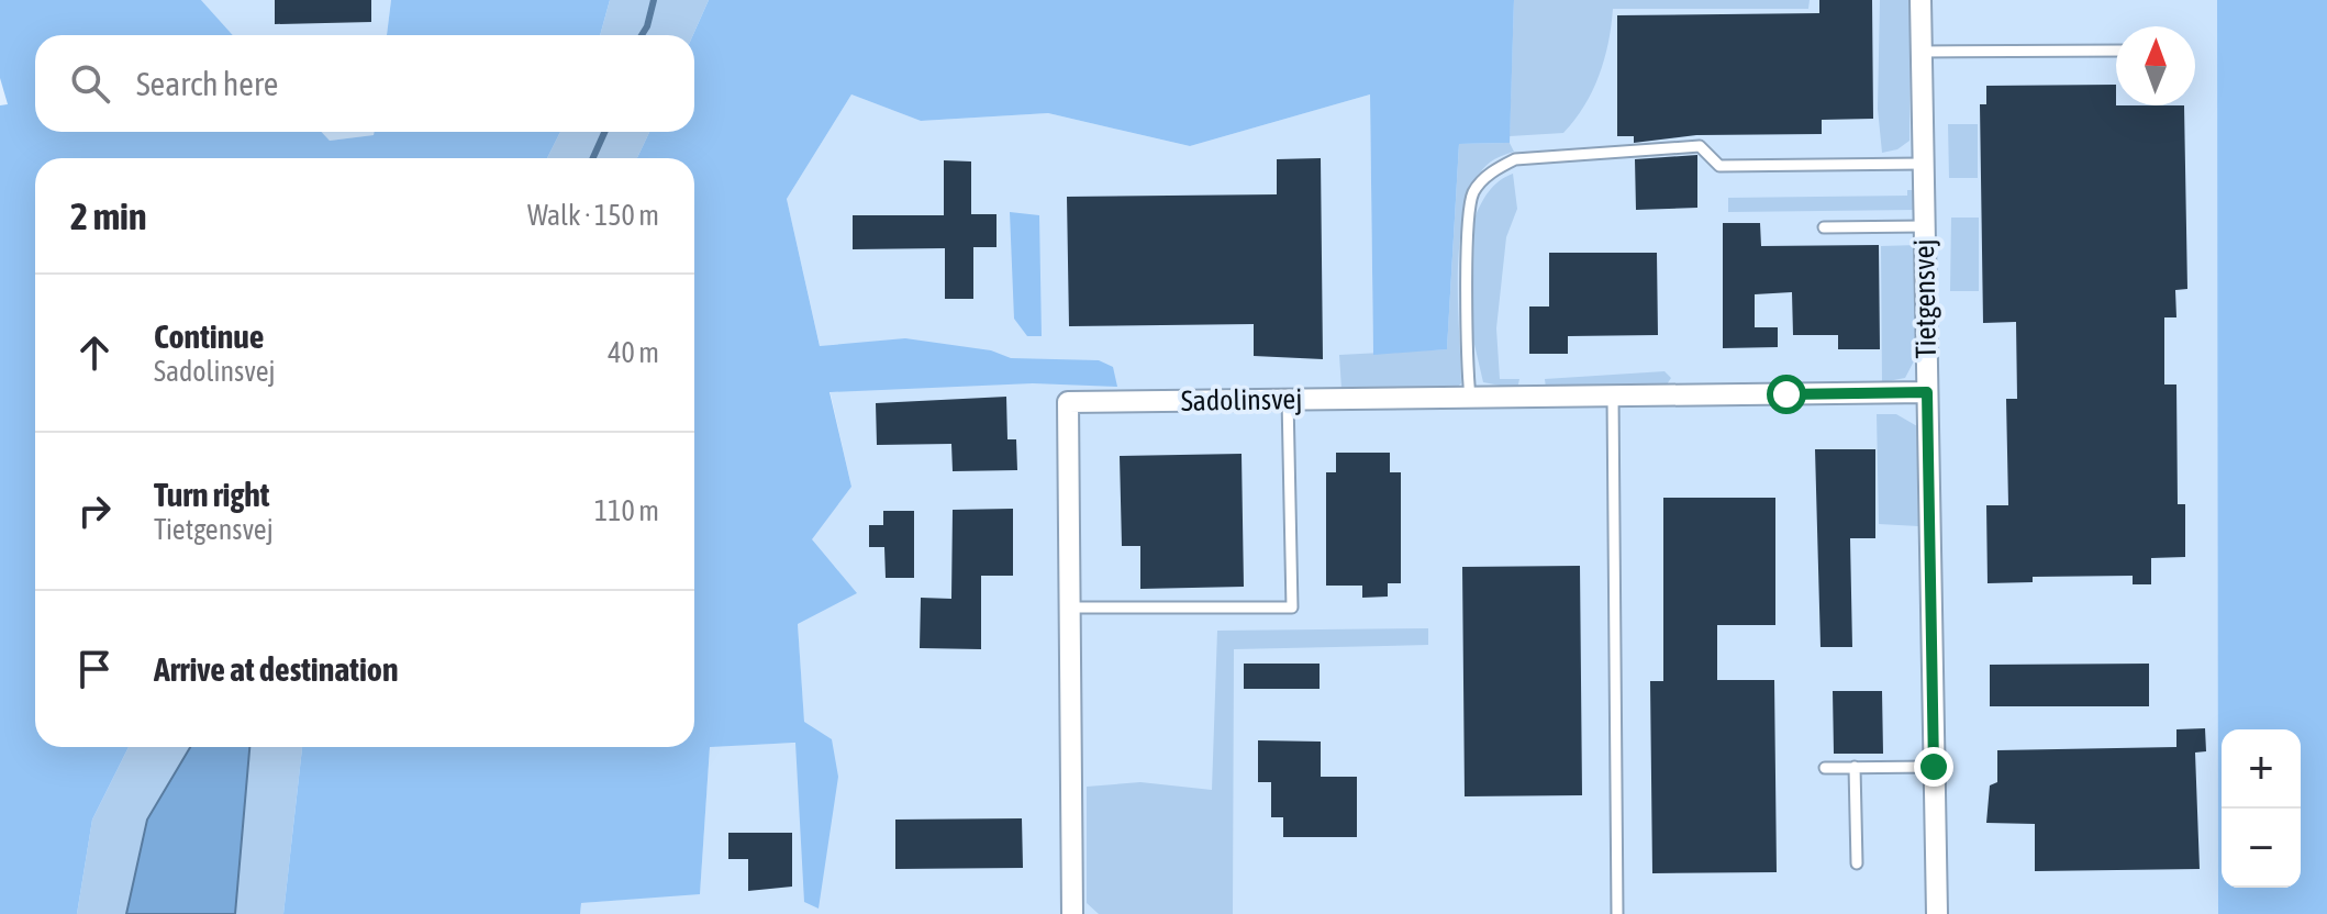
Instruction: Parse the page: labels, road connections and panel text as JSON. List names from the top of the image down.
{
  "streets": {
    "street": ["Tietgensvej", "Sadolinsvej"]
  },
  "crossings": [
    ["Tietgensvej", "Sadolinsvej"]
  ],
  "north": "top",
  "page": {
    "search": "Search here",
    "heading": ["2 min", "Walk · 150 m"],
    "list": [
      ["Continue", "Sadolinsvej", "40 m"],
      ["Turn right", "Tietgensvej", "110 m"],
      "Arrive at destination"
    ],
    "map_buttons": ["+", "−"]
  }
}
